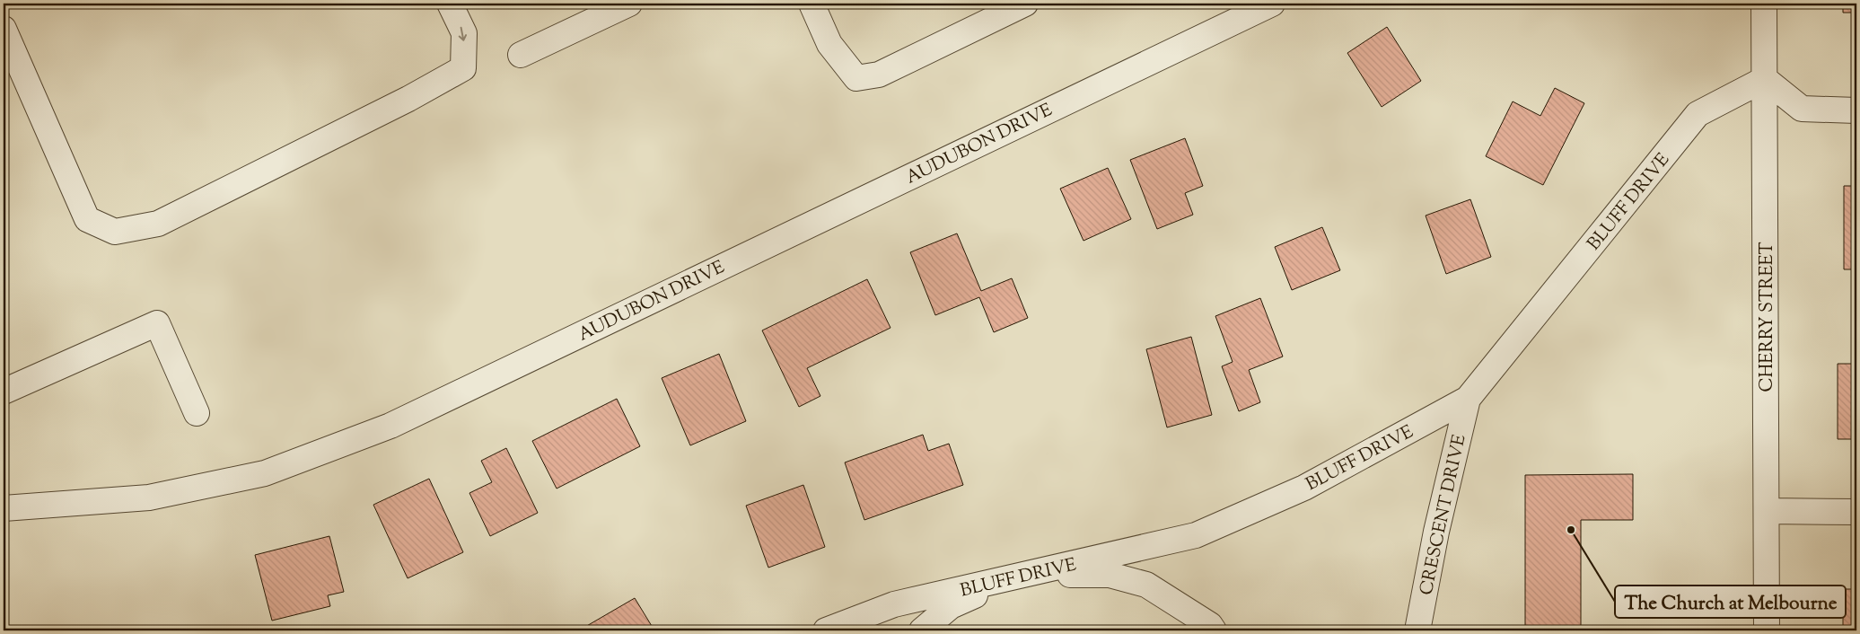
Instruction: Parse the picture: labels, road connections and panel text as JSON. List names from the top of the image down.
{
  "streets": {
    "street": [
      "AUDUBON DRIVE",
      "BLUFF DRIVE",
      "CHERRY STREET",
      "CRESCENT DRIVE"
    ]
  },
  "crossings": [
    ["BLUFF DRIVE", "CHERRY STREET"],
    ["BLUFF DRIVE", "CRESCENT DRIVE"]
  ],
  "places": ["The Church at Melbourne"]
}
